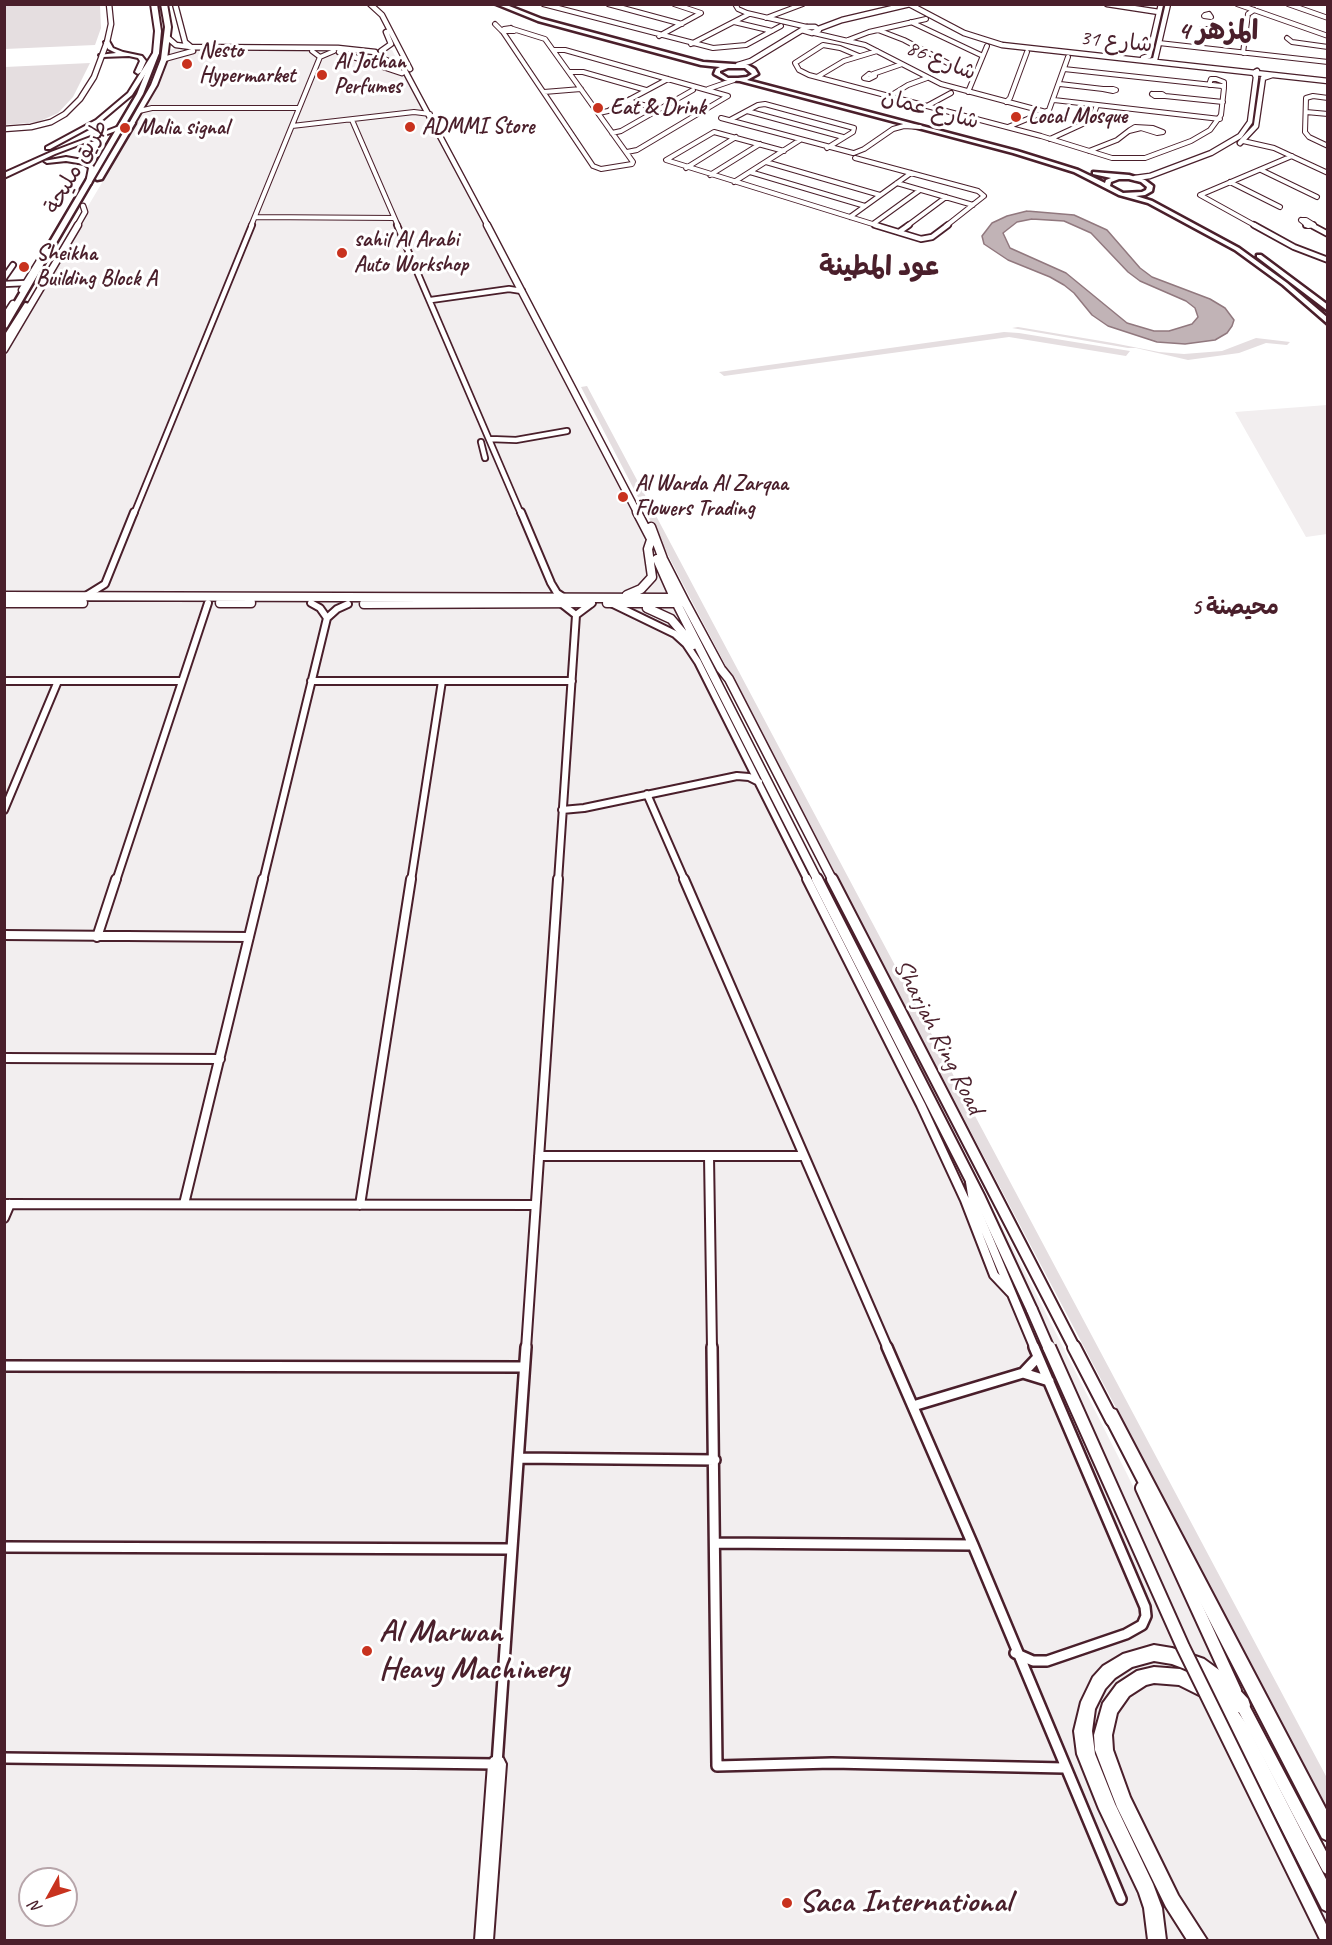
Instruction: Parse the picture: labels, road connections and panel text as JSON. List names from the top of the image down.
{
  "streets": {
    "main road": ["شارع عمان", "طريق مليحة"],
    "street": ["شارع 31", "شارع 86", "Sharjah Ring Road"]
  },
  "districts": ["المزهر 4", "عود المطينة", "محيصنة 5"],
  "places": [
    "Nesto Hypermarket",
    "Al Jothan Perfumes",
    "Eat & Drink",
    "Local Mosque",
    "ADMMI Store",
    "Malia signal",
    "sahil Al Arabi Auto Workshop",
    "Sheikha Building Block A",
    "Al Warda Al Zarqaa Flowers Trading",
    "Al Marwan Heavy Machinery",
    "Saca International"
  ],
  "north": "bottom left"
}
